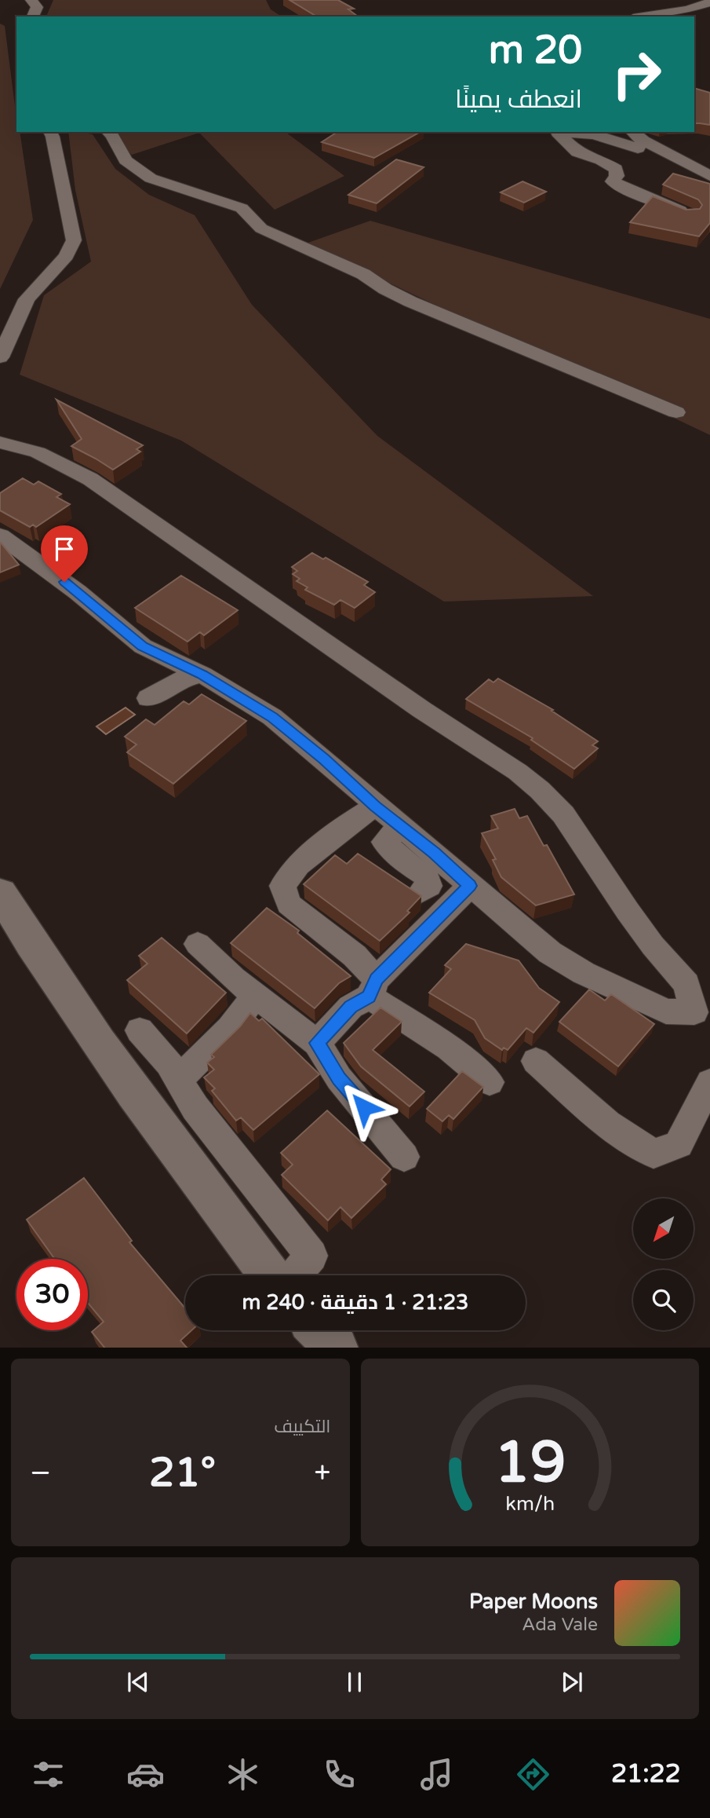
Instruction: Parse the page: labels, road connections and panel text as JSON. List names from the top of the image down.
{
  "north": "bottom left",
  "page": {
    "turn": ["20 m", "انعطف يمينًا"],
    "limit": "30",
    "trip": "21:23 · 1 دقيقة · 240 m",
    "tile": "التكييف",
    "heat": ["−", "21°", "+"],
    "song": ["Paper Moons", "Ada Vale"],
    "tabs": "21:22",
    "gauge": ["19", "km/h"]
  }
}
